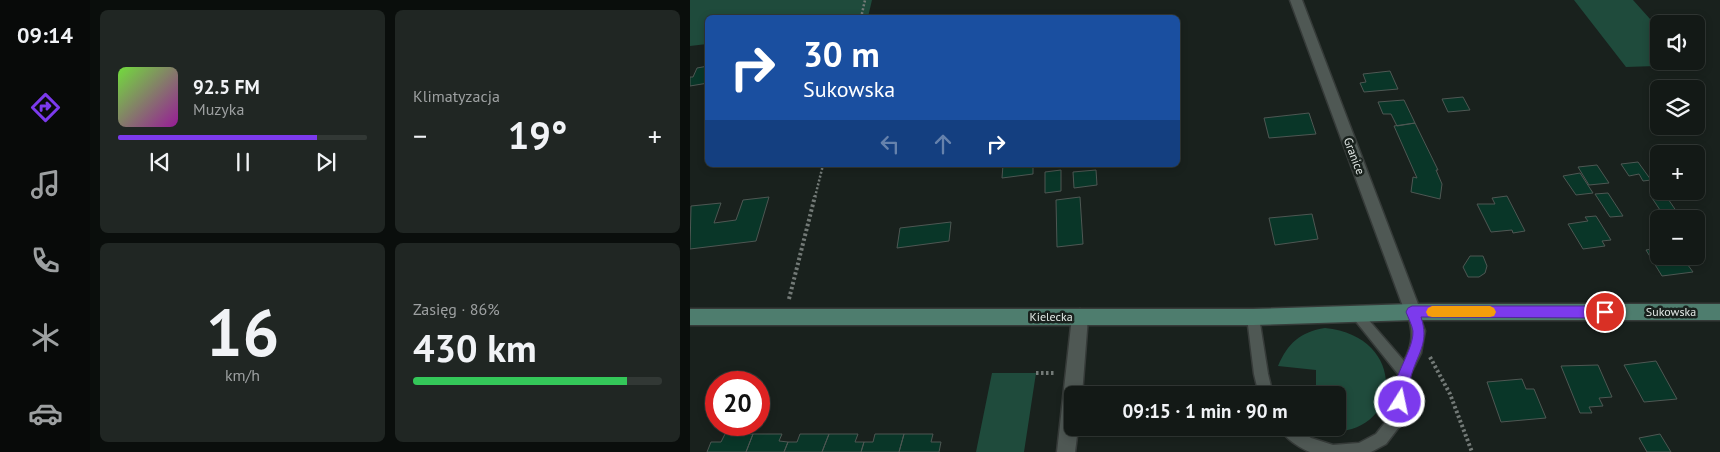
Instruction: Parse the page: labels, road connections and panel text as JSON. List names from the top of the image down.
{
  "streets": {
    "street": ["Granice", "Sukowska", "Kielecka"]
  },
  "crossings": [
    ["Granice", "Sukowska"],
    ["Granice", "Kielecka"],
    ["Sukowska", "Kielecka"]
  ],
  "page": {
    "tabs": "09:14",
    "tile": [
      "Klimatyzacja",
      ["16", "km/h"],
      ["Zasięg · 86%", "430 km"]
    ],
    "map_buttons": ["+", "−"],
    "turn": ["30 m", "Sukowska"],
    "song": ["92.5 FM", "Muzyka"],
    "heat": ["−", "19°", "+"],
    "limit": "20",
    "trip": "09:15 · 1 min · 90 m"
  }
}
